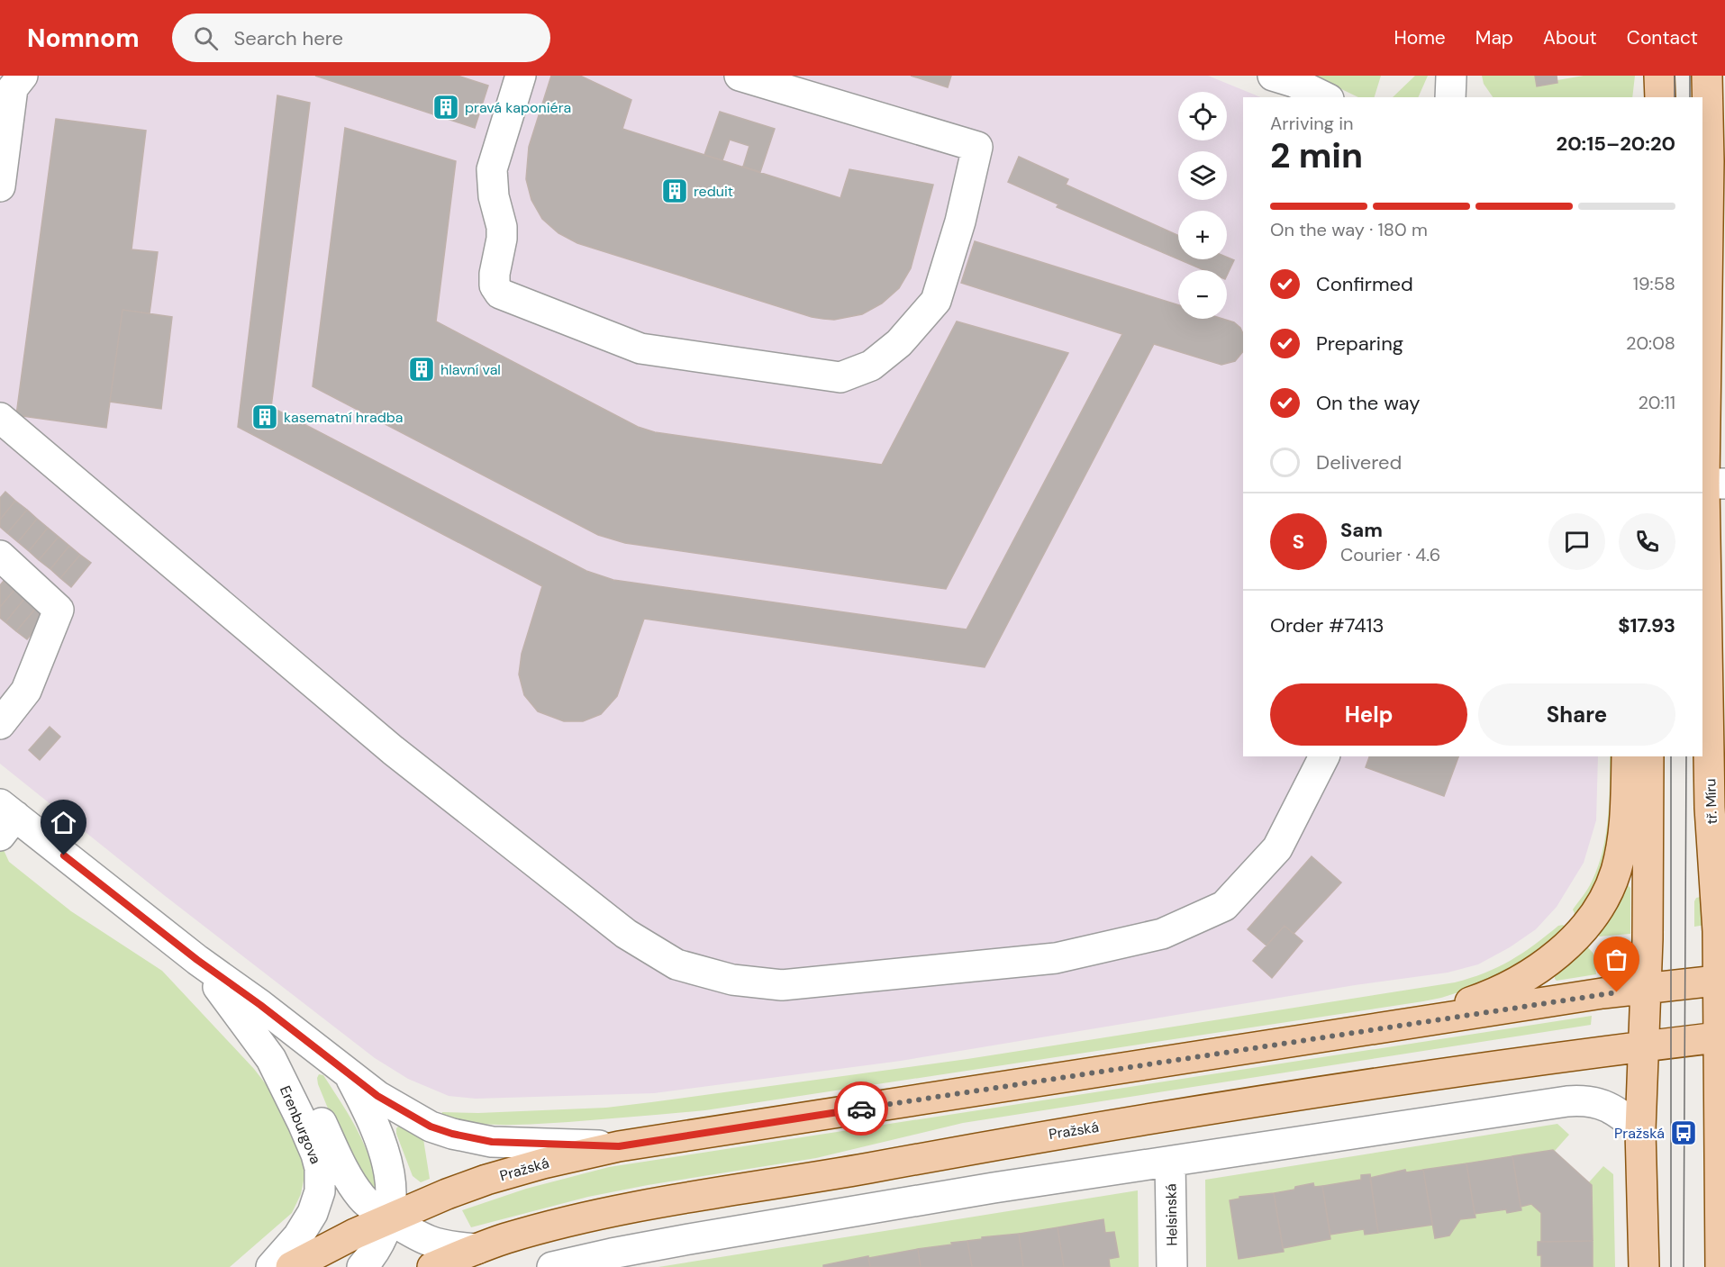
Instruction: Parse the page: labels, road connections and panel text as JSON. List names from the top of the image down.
{
  "streets": {
    "main road": ["tř. Míru", "Pražská"],
    "street": ["Erenburgova", "Helsinská"]
  },
  "crossings": [
    ["tř. Míru", "Pražská"],
    ["Erenburgova", "Pražská"]
  ],
  "places": {
    "building": [
      "pravá kaponiéra",
      "reduit",
      "hlavní val",
      "kasematní hradba"
    ],
    "bus stop": ["Pražská"]
  },
  "page": {
    "header": "Nomnom",
    "search": "Search here",
    "nav": [
      "Home",
      "Map",
      "About",
      "Contact"
    ],
    "map_buttons": ["+", "−"],
    "heading": ["2 min", "Arriving in", "20:15–20:20"],
    "panel": [
      "Sam",
      "Courier · 4.6",
      "Order #7413",
      "$17.93"
    ],
    "bar": "On the way · 180 m",
    "list": [
      ["Confirmed", "19:58"],
      ["Preparing", "20:08"],
      ["On the way", "20:11"],
      "Delivered"
    ],
    "round": "S",
    "buttons": ["Help", "Share"]
  }
}
